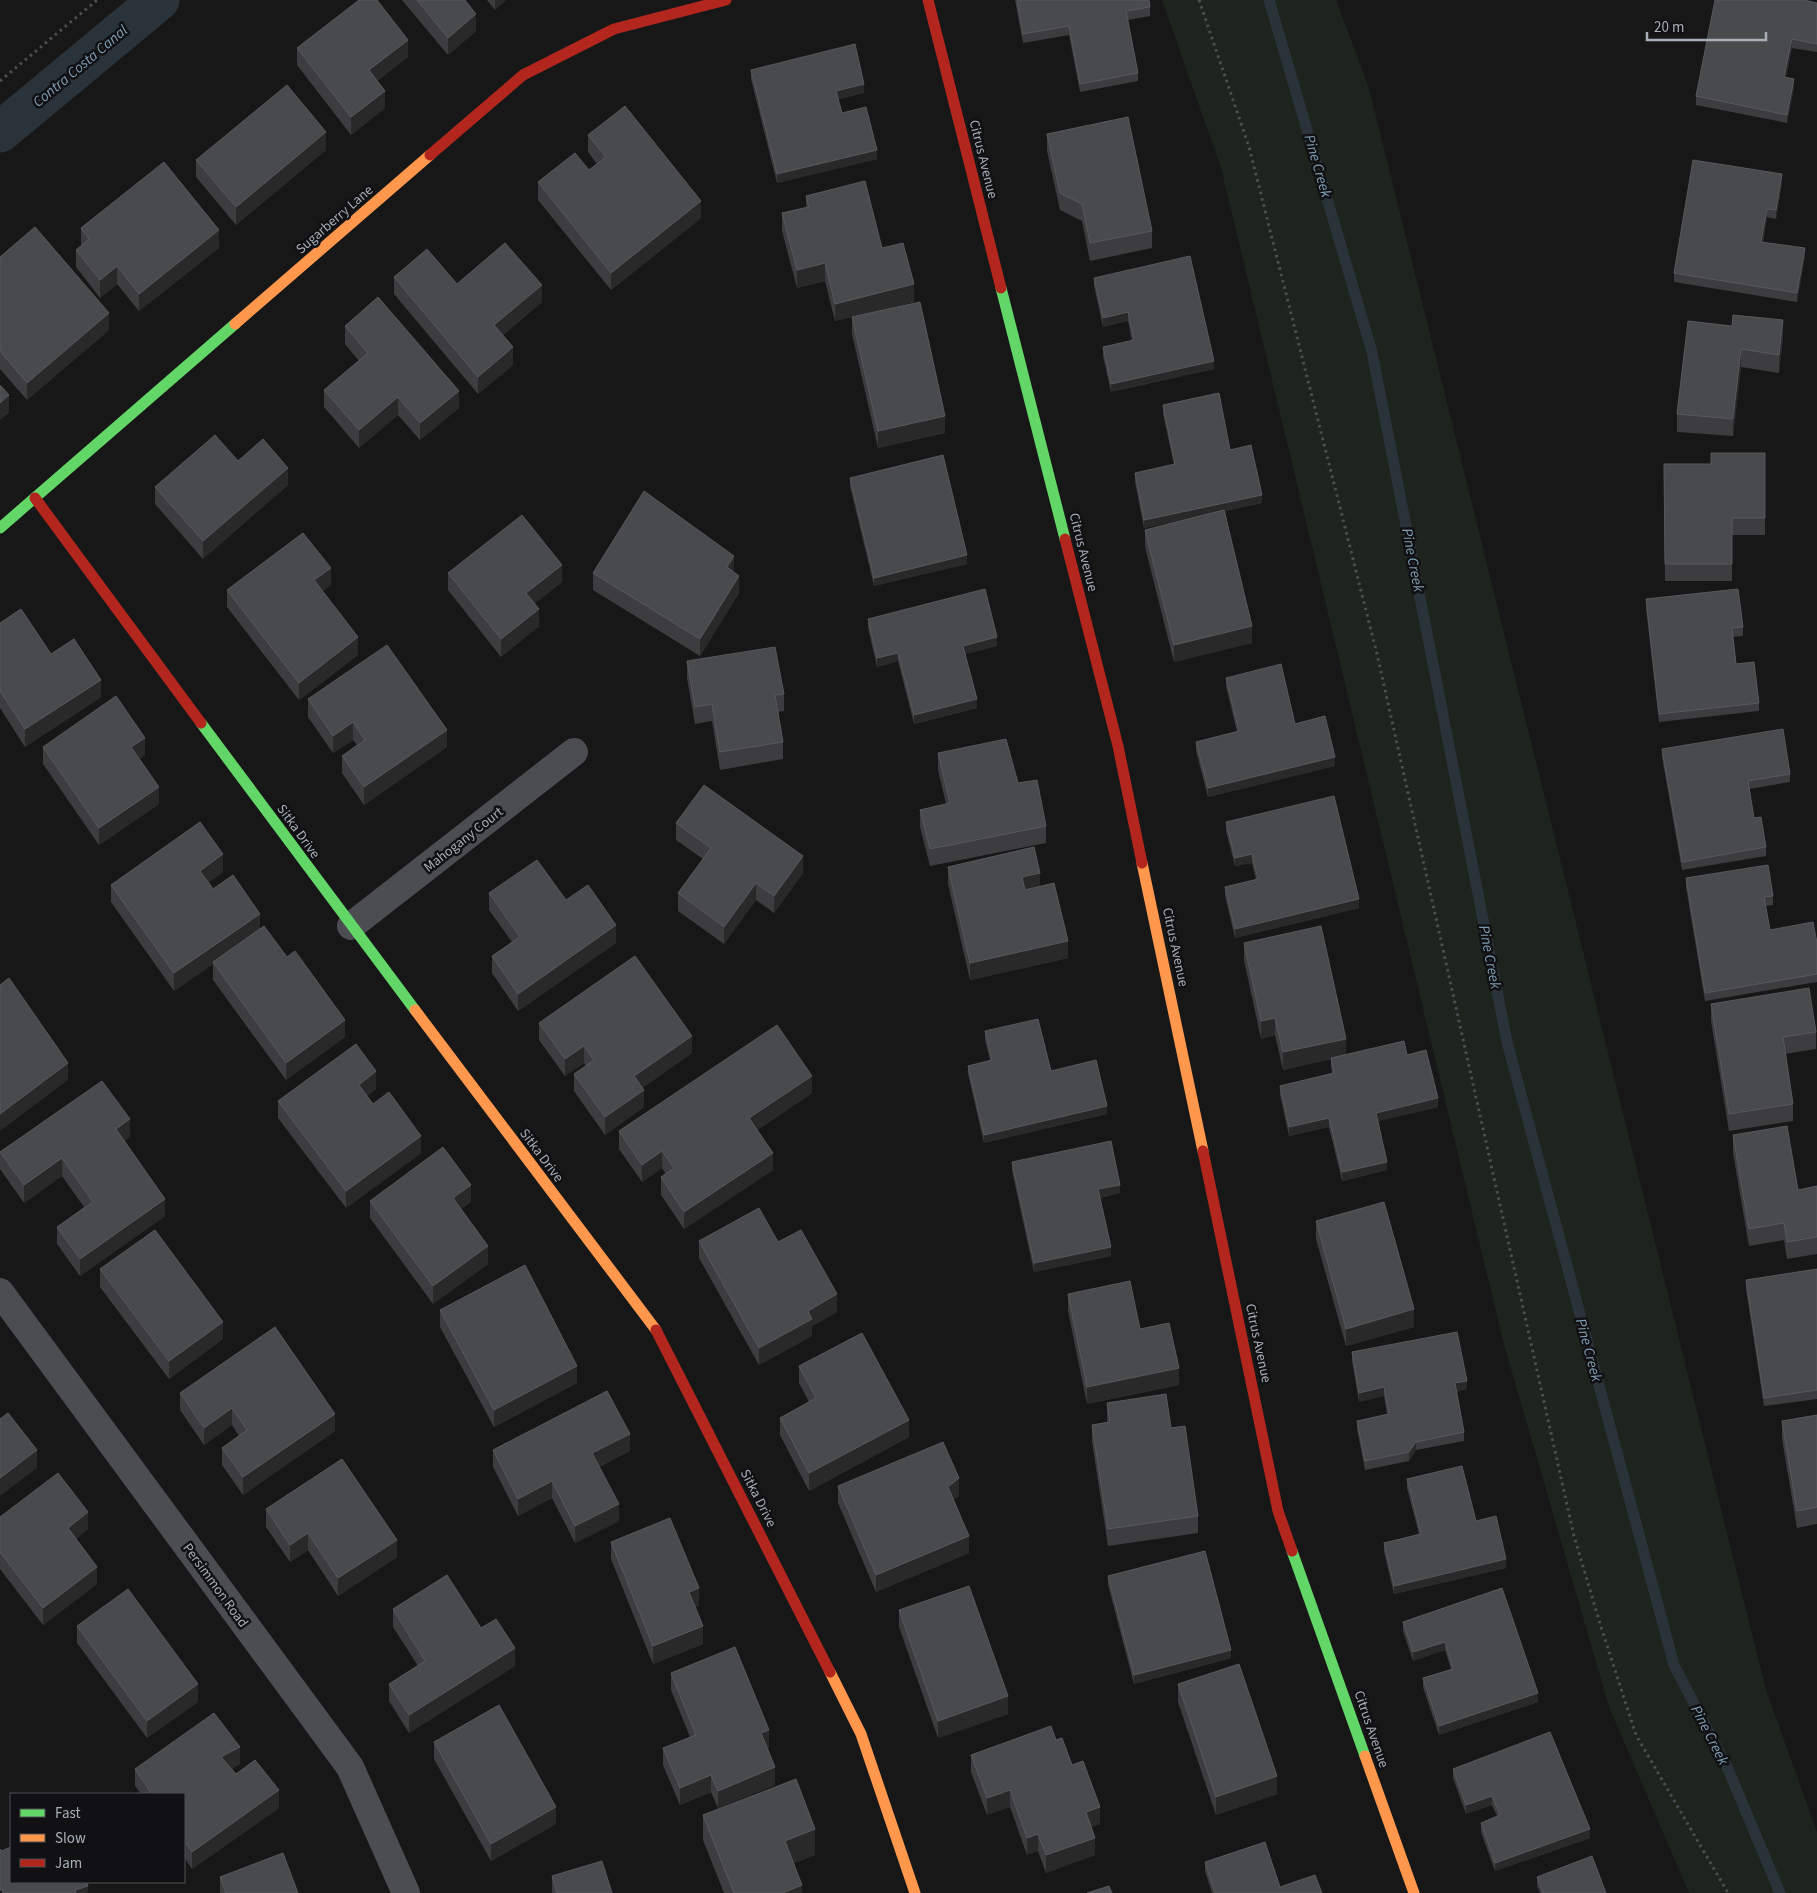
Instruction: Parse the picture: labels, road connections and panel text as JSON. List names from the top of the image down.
{
  "streets": {
    "street": [
      "Citrus Avenue",
      "Sugarberry Lane",
      "Sitka Drive",
      "Mahogany Court",
      "Persimmon Road"
    ]
  },
  "crossings": [
    ["Sugarberry Lane", "Sitka Drive"],
    ["Sitka Drive", "Mahogany Court"]
  ],
  "water": ["Contra Costa Canal", "Pine Creek"],
  "legend": ["Fast", "Slow", "Jam"],
  "scale_bar": "20 m"
}
